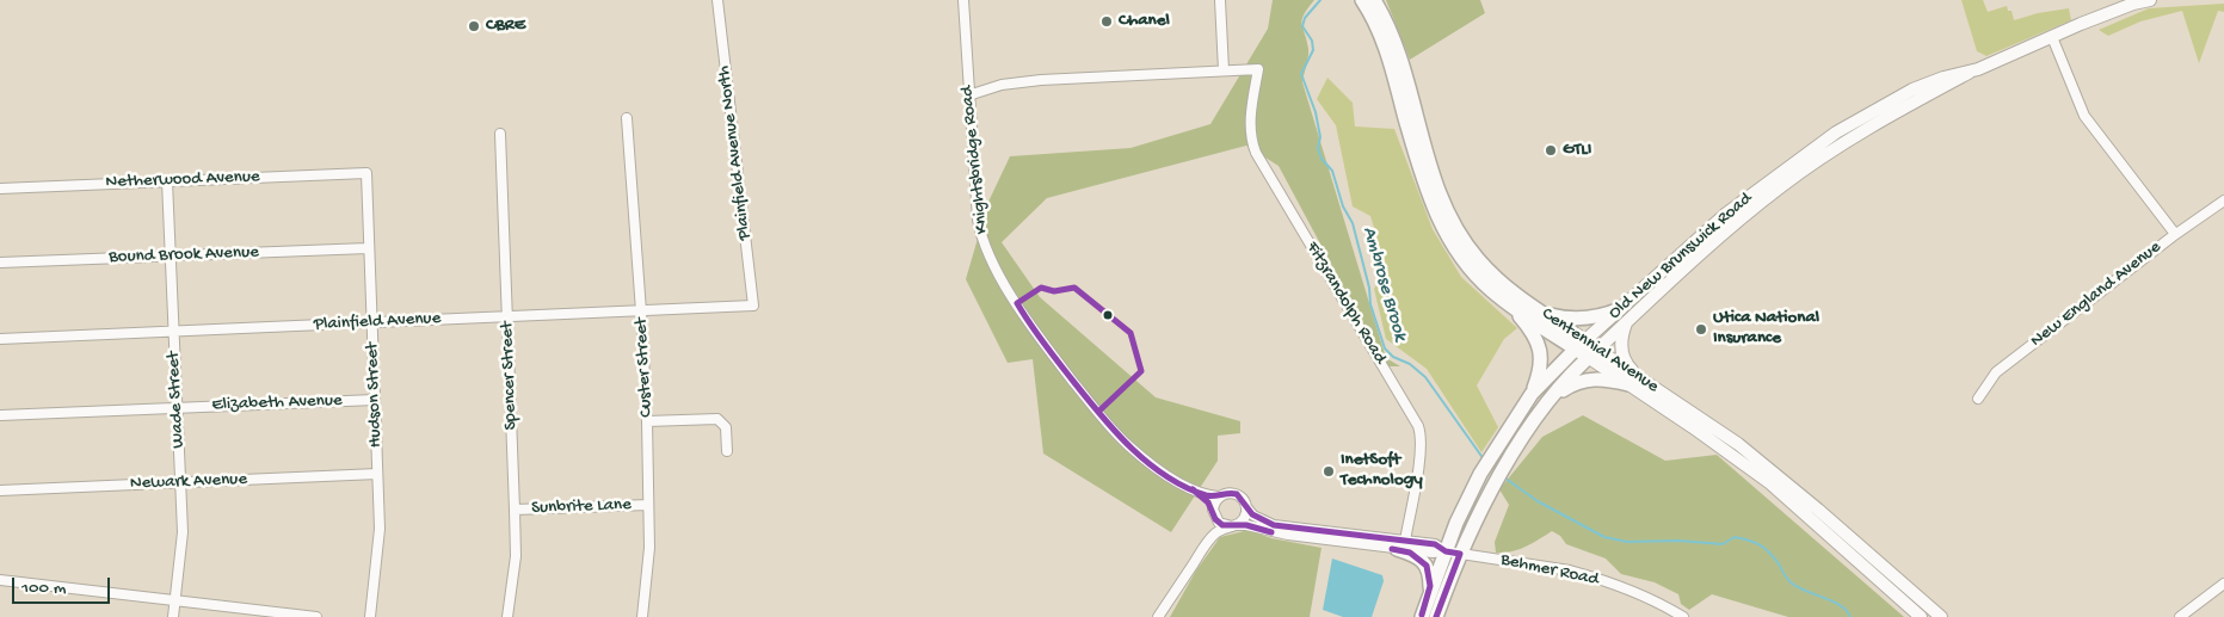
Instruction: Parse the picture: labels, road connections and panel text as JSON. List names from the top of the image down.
{
  "streets": {
    "highway": ["Old New Brunswick Road", "Centennial Avenue"],
    "street": [
      "Plainfield Avenue North",
      "Knightsbridge Road",
      "Netherwood Avenue",
      "Bound Brook Avenue",
      "New England Avenue",
      "Fitzrandolph Road",
      "Plainfield Avenue",
      "Custer Street",
      "Spencer Street",
      "Hudson Street",
      "Wade Street",
      "Elizabeth Avenue",
      "Newark Avenue",
      "Sunbrite Lane",
      "Behmer Road"
    ]
  },
  "crossings": [
    ["Plainfield Avenue North", "Plainfield Avenue"],
    ["Netherwood Avenue", "Hudson Street"],
    ["Netherwood Avenue", "Wade Street"],
    ["Bound Brook Avenue", "Hudson Street"],
    ["Bound Brook Avenue", "Wade Street"],
    ["Old New Brunswick Road", "Centennial Avenue"],
    ["Old New Brunswick Road", "Behmer Road"],
    ["Plainfield Avenue", "Custer Street"],
    ["Plainfield Avenue", "Spencer Street"],
    ["Plainfield Avenue", "Hudson Street"],
    ["Plainfield Avenue", "Wade Street"],
    ["Custer Street", "Sunbrite Lane"],
    ["Spencer Street", "Sunbrite Lane"],
    ["Hudson Street", "Elizabeth Avenue"],
    ["Hudson Street", "Newark Avenue"],
    ["Wade Street", "Elizabeth Avenue"],
    ["Wade Street", "Newark Avenue"]
  ],
  "water": ["Ambrose Brook"],
  "places": [
    "Chanel",
    "CBRE",
    "GTLI",
    "Utica National Insurance",
    "InetSoft Technology"
  ],
  "scale_bar": "100 m"
}
